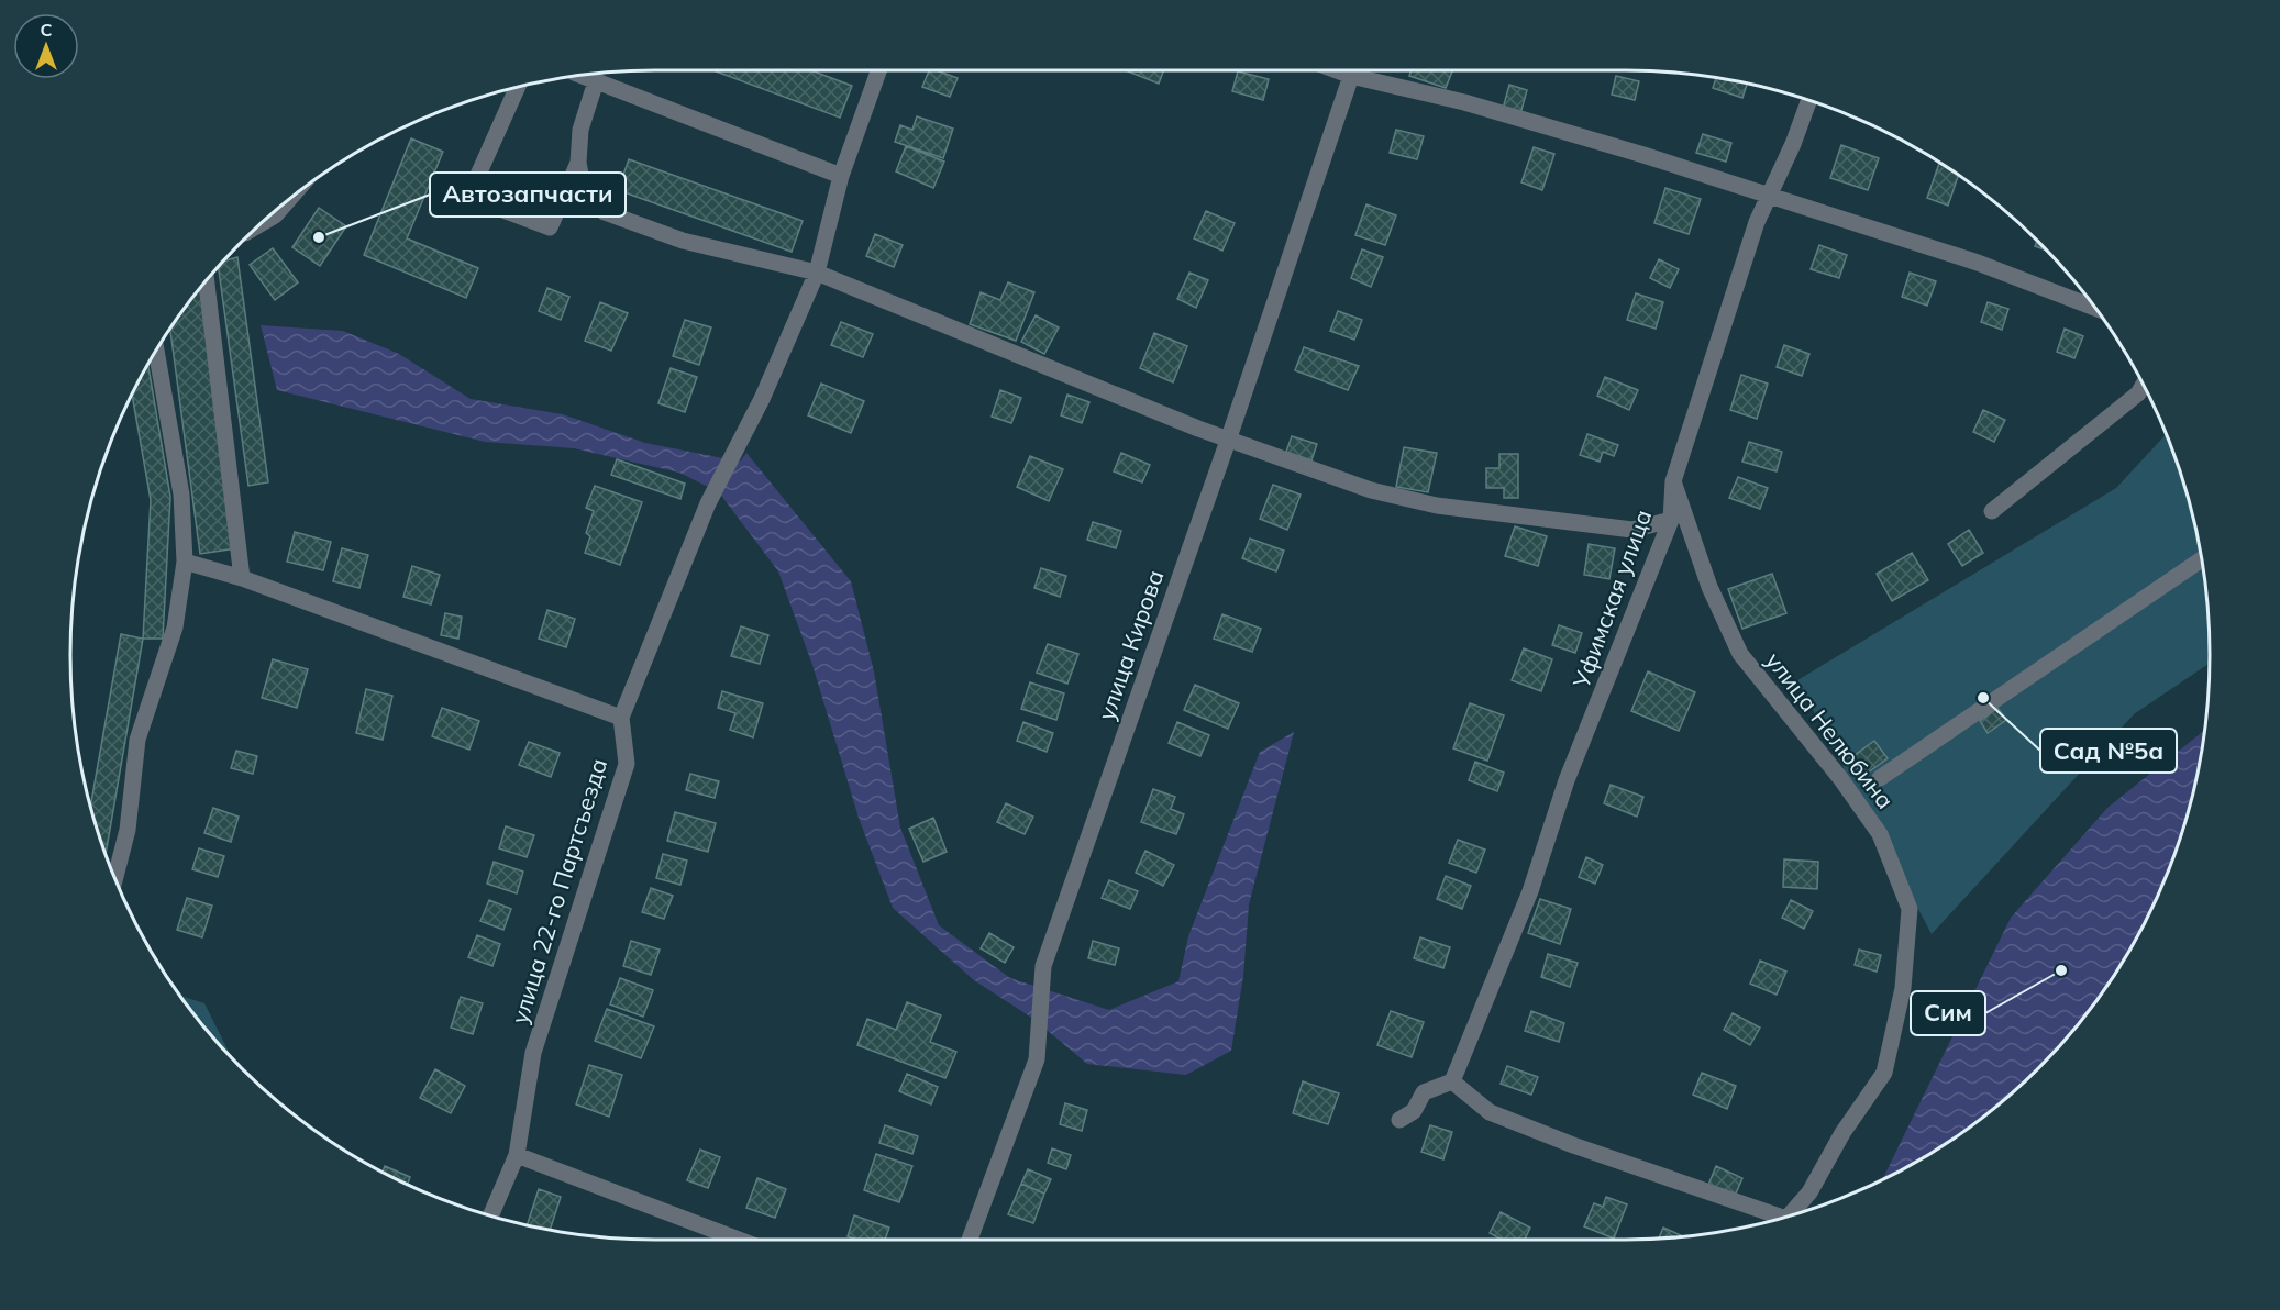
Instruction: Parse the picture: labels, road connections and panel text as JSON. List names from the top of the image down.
{
  "streets": {
    "street": [
      "Уфимская улица",
      "улица Кирова",
      "улица Нелюбина",
      "улица 22-го Партсъезда"
    ]
  },
  "crossings": [
    ["Уфимская улица", "улица Нелюбина"]
  ],
  "places": ["Автозапчасти", "Сад №5а", "Сим"],
  "north": "top"
}
